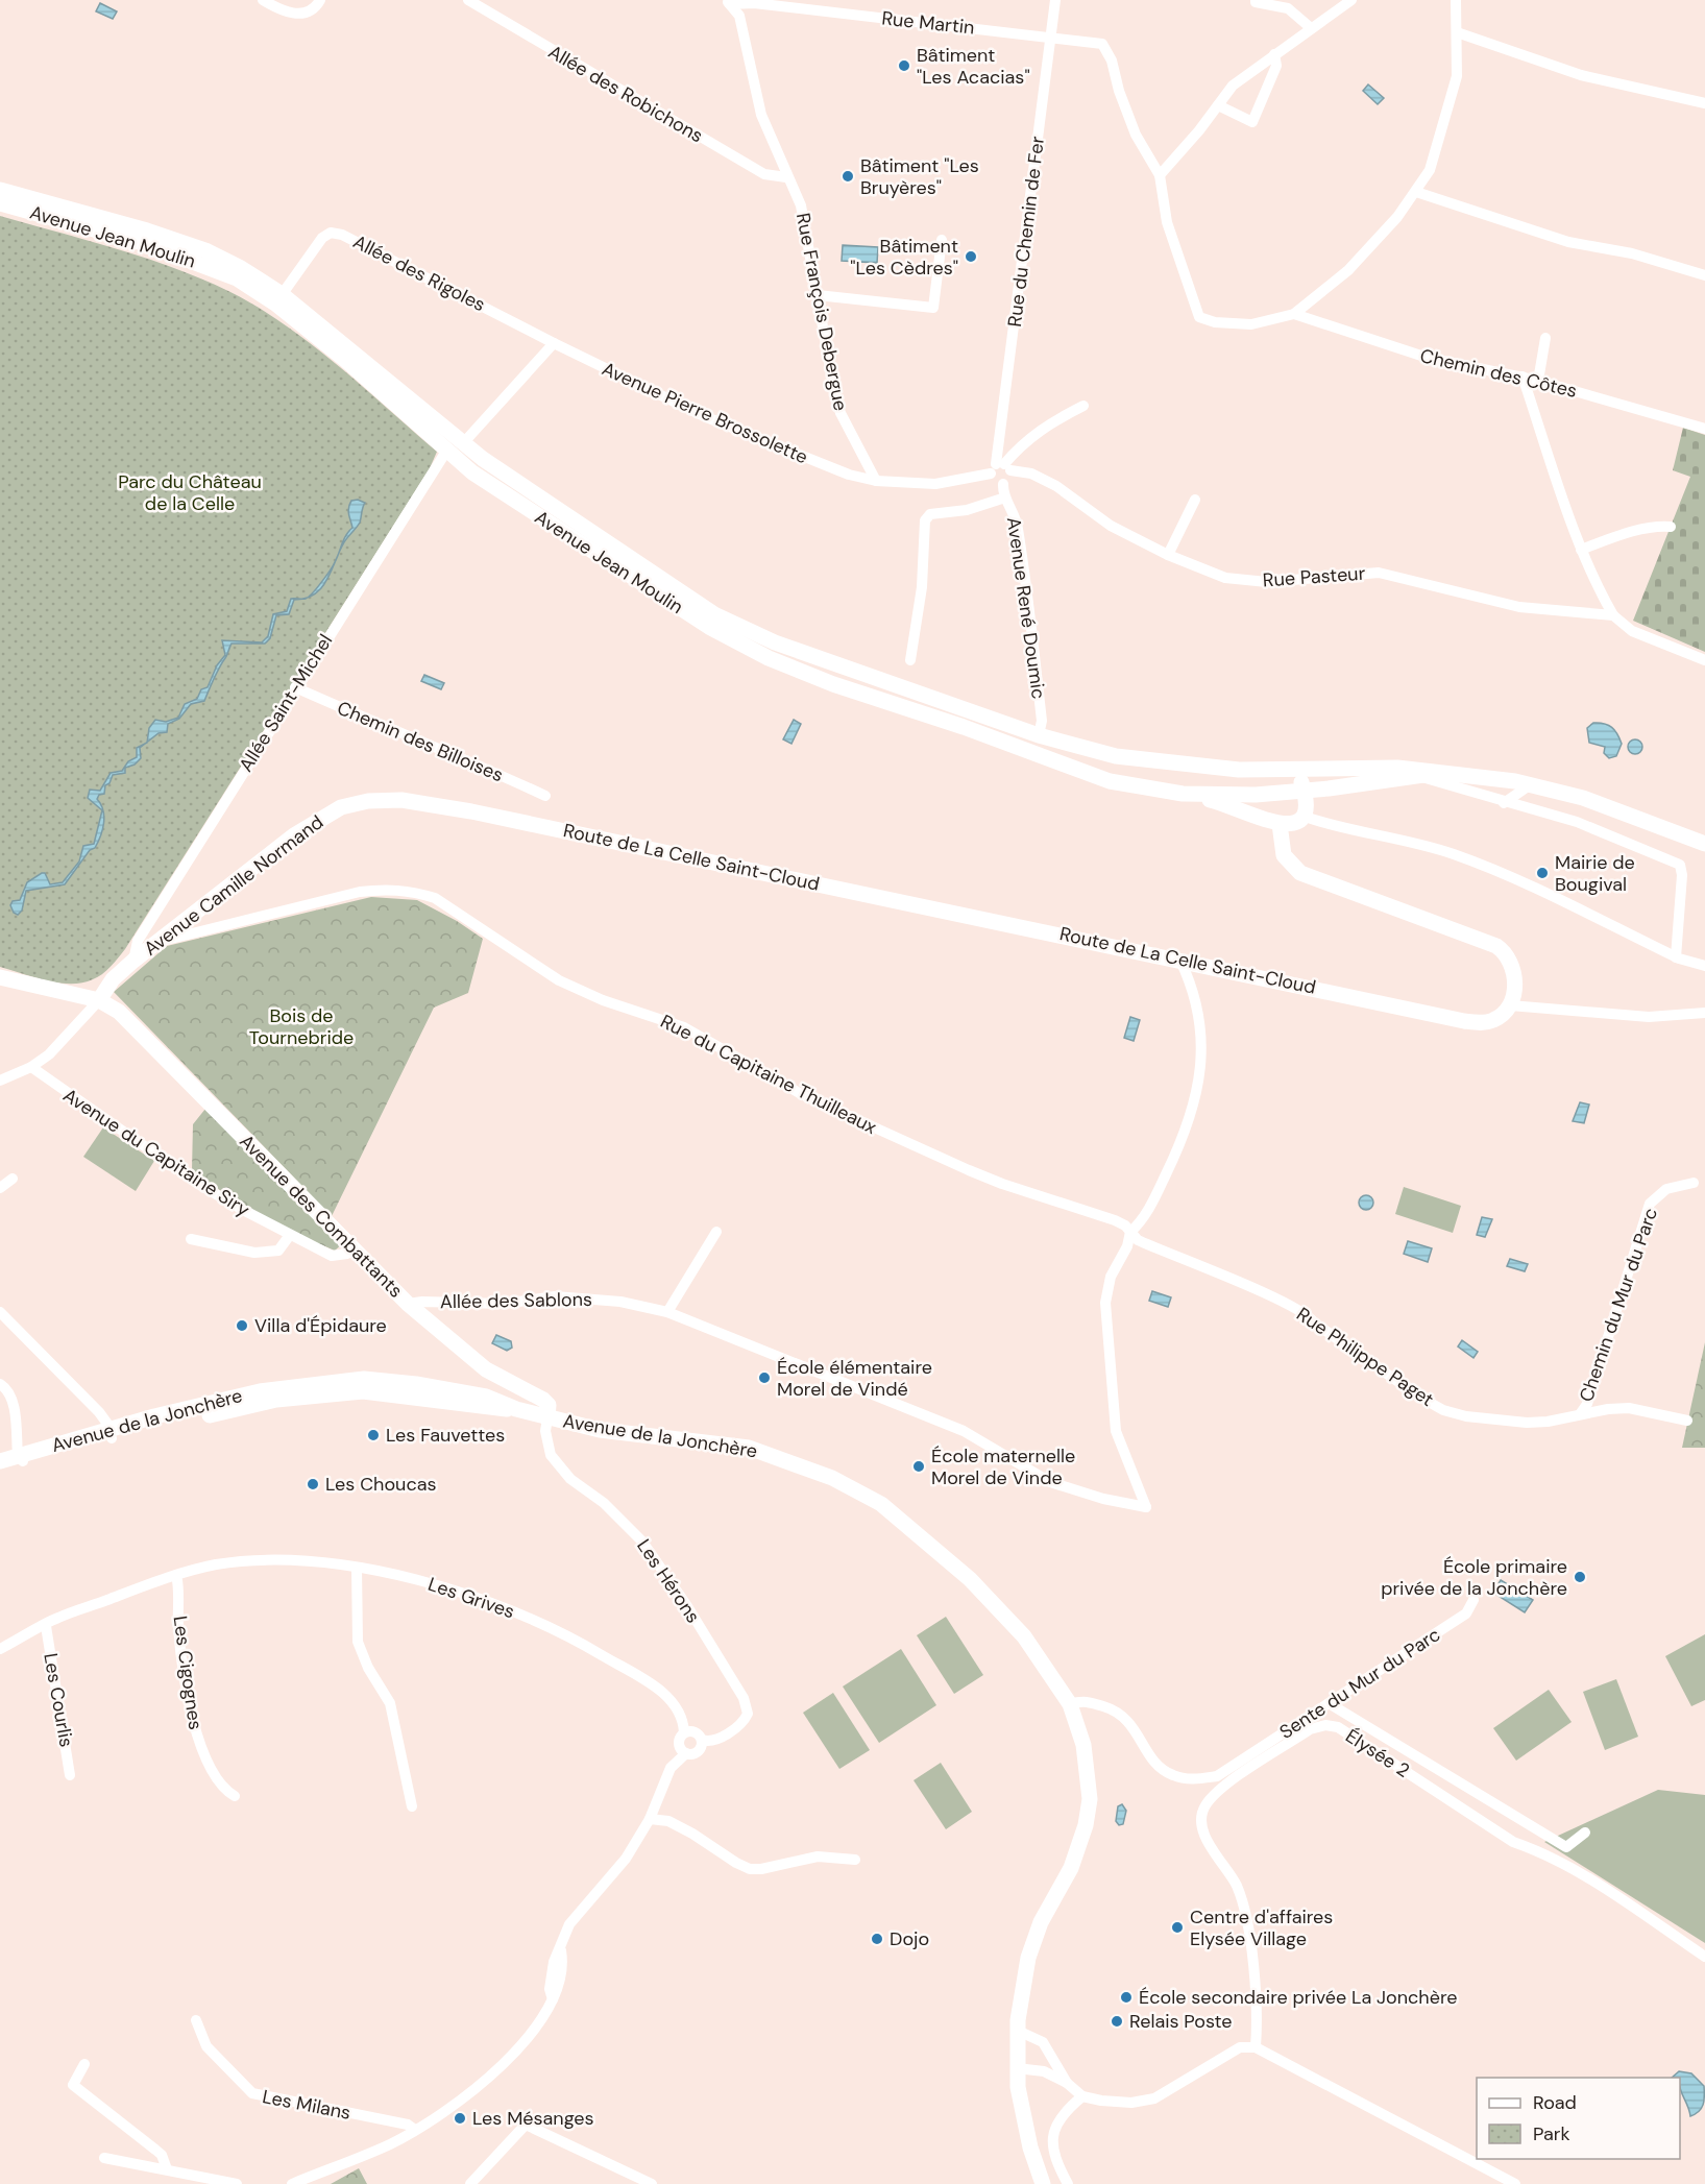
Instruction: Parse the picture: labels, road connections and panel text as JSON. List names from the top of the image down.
{
  "streets": {
    "street": [
      "Rue Martin",
      "Allée des Robichons",
      "Rue du Chemin de Fer",
      "Avenue Jean Moulin",
      "Allée des Rigoles",
      "Rue François Debergue",
      "Chemin des Côtes",
      "Avenue Pierre Brossolette",
      "Rue Pasteur",
      "Avenue René Doumic",
      "Allée Saint-Michel",
      "Chemin des Billoises",
      "Route de La Celle Saint-Cloud",
      "Avenue Camille Normand",
      "Rue du Capitaine Thuilleaux",
      "Avenue du Capitaine Siry",
      "Avenue des Combattants",
      "Allée des Sablons",
      "Chemin du Mur du Parc",
      "Rue Philippe Paget",
      "Avenue de la Jonchère",
      "Les Hérons",
      "Les Grives",
      "Les Cigognes",
      "Sente du Mur du Parc",
      "Les Courlis",
      "Élysée 2",
      "Les Milans"
    ]
  },
  "crossings": [
    ["Rue Martin", "Rue du Chemin de Fer"],
    ["Rue Martin", "Rue François Debergue"],
    ["Allée des Robichons", "Rue François Debergue"],
    ["Rue du Chemin de Fer", "Avenue Pierre Brossolette"],
    ["Rue du Chemin de Fer", "Rue Pasteur"],
    ["Rue du Chemin de Fer", "Avenue René Doumic"],
    ["Avenue Jean Moulin", "Allée des Rigoles"],
    ["Avenue Jean Moulin", "Avenue René Doumic"],
    ["Avenue Jean Moulin", "Allée Saint-Michel"],
    ["Allée des Rigoles", "Avenue Pierre Brossolette"],
    ["Rue François Debergue", "Avenue Pierre Brossolette"],
    ["Avenue Pierre Brossolette", "Rue Pasteur"],
    ["Avenue Pierre Brossolette", "Avenue René Doumic"],
    ["Rue Pasteur", "Avenue René Doumic"],
    ["Allée Saint-Michel", "Chemin des Billoises"],
    ["Allée Saint-Michel", "Avenue Camille Normand"],
    ["Route de La Celle Saint-Cloud", "Avenue Camille Normand"],
    ["Avenue Camille Normand", "Rue du Capitaine Thuilleaux"],
    ["Avenue Camille Normand", "Avenue des Combattants"],
    ["Rue du Capitaine Thuilleaux", "Allée des Sablons"],
    ["Rue du Capitaine Thuilleaux", "Rue Philippe Paget"],
    ["Avenue du Capitaine Siry", "Avenue des Combattants"],
    ["Avenue des Combattants", "Allée des Sablons"],
    ["Avenue des Combattants", "Avenue de la Jonchère"],
    ["Avenue des Combattants", "Les Hérons"],
    ["Allée des Sablons", "Rue Philippe Paget"],
    ["Chemin du Mur du Parc", "Rue Philippe Paget"],
    ["Avenue de la Jonchère", "Les Hérons"],
    ["Avenue de la Jonchère", "Sente du Mur du Parc"],
    ["Les Hérons", "Les Grives"],
    ["Les Grives", "Les Cigognes"]
  ],
  "parks": ["Parc du Château de la Celle", "Bois de Tournebride"],
  "places": [
    "Bâtiment \"Les Acacias\"",
    "Bâtiment \"Les Bruyères\"",
    "Bâtiment \"Les Cèdres\"",
    "Mairie de Bougival",
    "Villa d'Épidaure",
    "École élémentaire Morel de Vindé",
    "Les Fauvettes",
    "École maternelle Morel de Vinde",
    "Les Choucas",
    "École primaire privée de la Jonchère",
    "Centre d'affaires Elysée Village",
    "Dojo",
    "École secondaire privée La Jonchère",
    "Relais Poste",
    "Les Mésanges"
  ],
  "legend": ["Road", "Park"]
}
